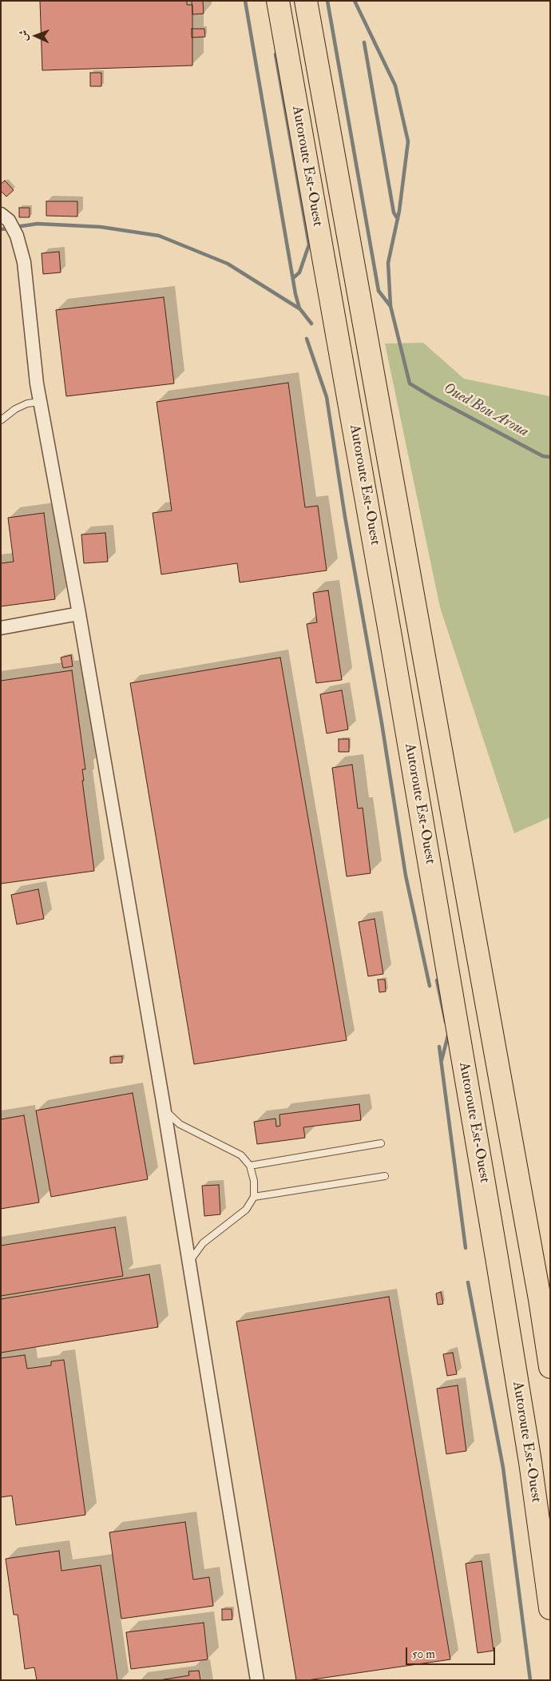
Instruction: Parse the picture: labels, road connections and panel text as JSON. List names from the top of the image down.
{
  "streets": {
    "highway": ["Autoroute Est-Ouest"]
  },
  "water": ["Oued Bou Aroua"],
  "scale_bar": "50 m",
  "north": "left"
}
